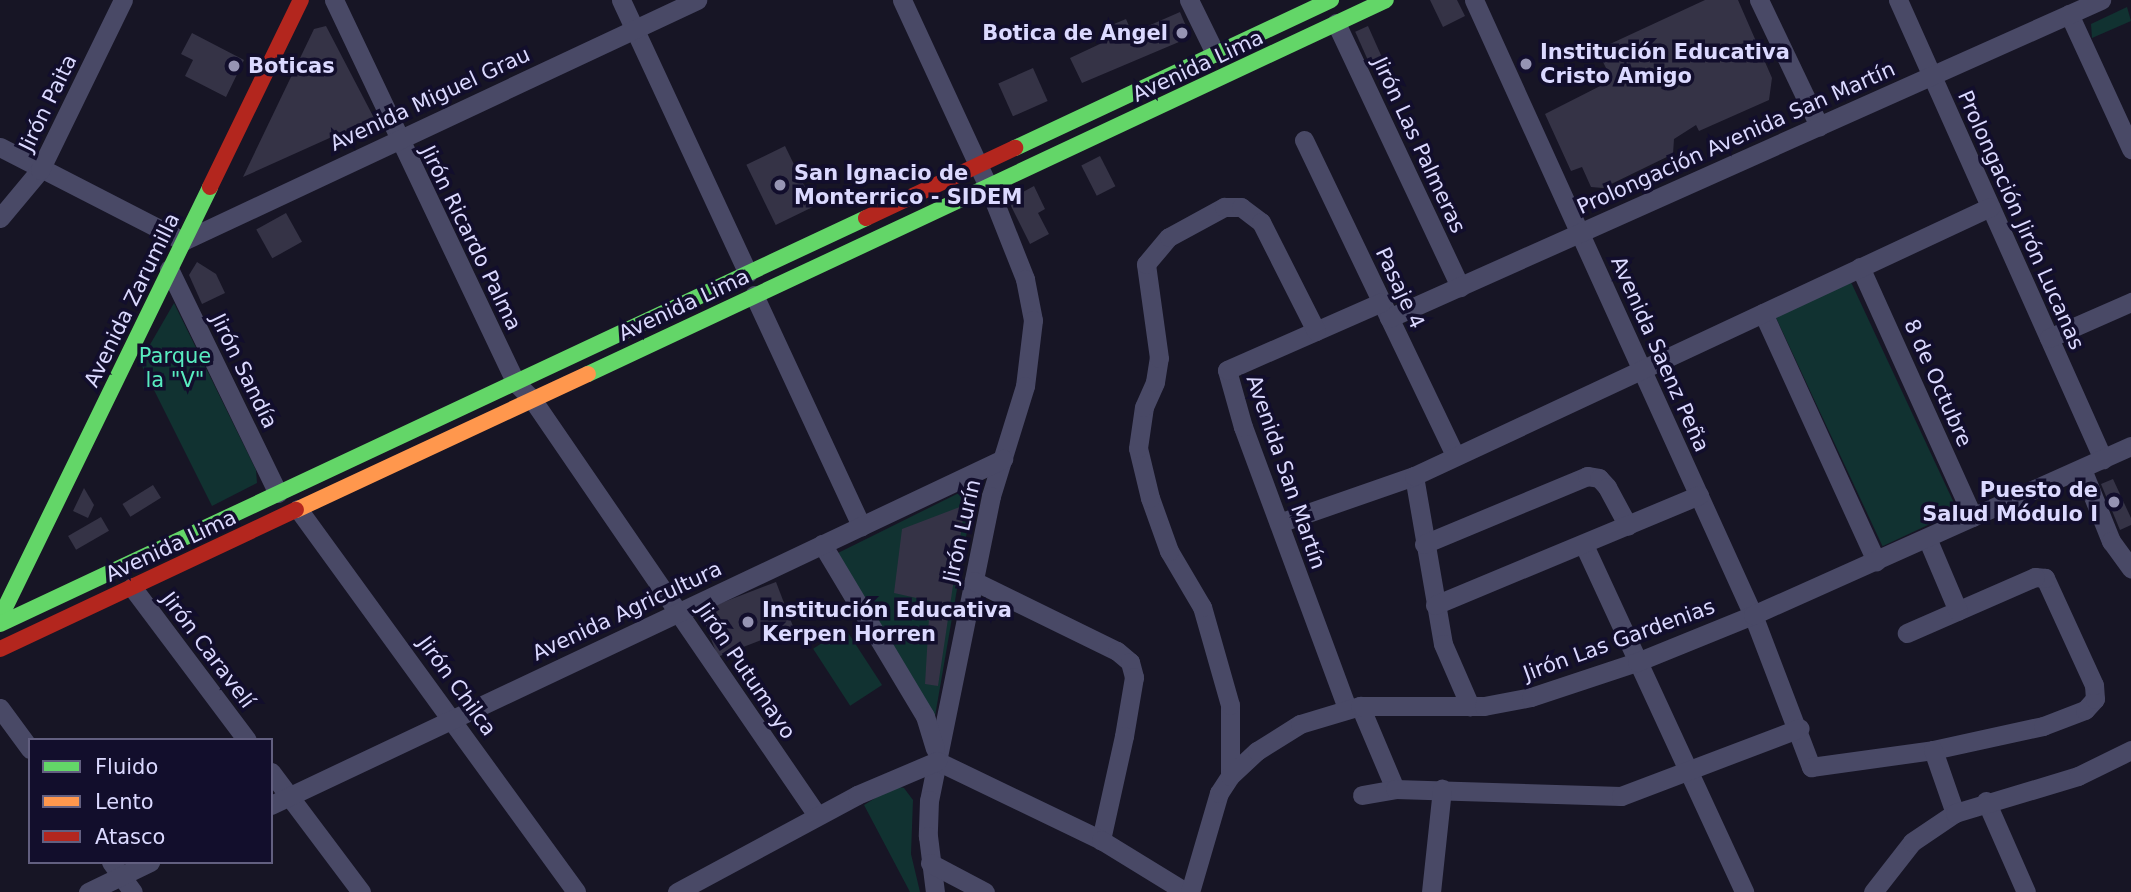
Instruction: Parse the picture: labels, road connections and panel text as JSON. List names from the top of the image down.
{
  "streets": {
    "main road": ["Avenida Lima", "Avenida Zarumilla"],
    "street": [
      "Avenida Miguel Grau",
      "Jirón Paita",
      "Prolongación Avenida San Martín",
      "Jirón Las Palmeras",
      "Prolongación Jirón Lucanas",
      "Jirón Ricardo Palma",
      "Pasaje 4",
      "Avenida Saenz Peña",
      "Jirón Sandía",
      "8 de Octubre",
      "Avenida San Martín",
      "Jirón Lurín",
      "Avenida Agricultura",
      "Jirón Las Gardenias",
      "Jirón Caravelí",
      "Jirón Putumayo",
      "Jirón Chilca"
    ]
  },
  "crossings": [
    ["Avenida Lima", "Jirón Las Palmeras"],
    ["Avenida Lima", "Jirón Ricardo Palma"],
    ["Avenida Lima", "Jirón Sandía"],
    ["Avenida Lima", "Jirón Lurín"],
    ["Avenida Lima", "Jirón Caravelí"],
    ["Avenida Lima", "Jirón Putumayo"],
    ["Avenida Lima", "Jirón Chilca"],
    ["Avenida Miguel Grau", "Jirón Ricardo Palma"],
    ["Avenida Miguel Grau", "Avenida Zarumilla"],
    ["Prolongación Avenida San Martín", "Jirón Las Palmeras"],
    ["Prolongación Avenida San Martín", "Prolongación Jirón Lucanas"],
    ["Prolongación Avenida San Martín", "Pasaje 4"],
    ["Prolongación Avenida San Martín", "Avenida Saenz Peña"],
    ["Prolongación Avenida San Martín", "Avenida San Martín"],
    ["Prolongación Jirón Lucanas", "Jirón Las Gardenias"],
    ["Jirón Ricardo Palma", "Jirón Putumayo"],
    ["Pasaje 4", "Avenida San Martín"],
    ["Avenida Zarumilla", "Jirón Sandía"],
    ["Avenida Saenz Peña", "Jirón Las Gardenias"],
    ["8 de Octubre", "Jirón Las Gardenias"],
    ["Avenida San Martín", "Jirón Las Gardenias"],
    ["Jirón Lurín", "Avenida Agricultura"],
    ["Avenida Agricultura", "Jirón Putumayo"],
    ["Avenida Agricultura", "Jirón Chilca"]
  ],
  "parks": ["Parque la \"V\""],
  "places": [
    "Botica de Angel",
    "Institución Educativa Cristo Amigo",
    "Boticas",
    "San Ignacio de Monterrico - SIDEM",
    "Puesto de Salud Módulo I",
    "Institución Educativa Kerpen Horren"
  ],
  "legend": ["Fluido", "Lento", "Atasco"]
}
